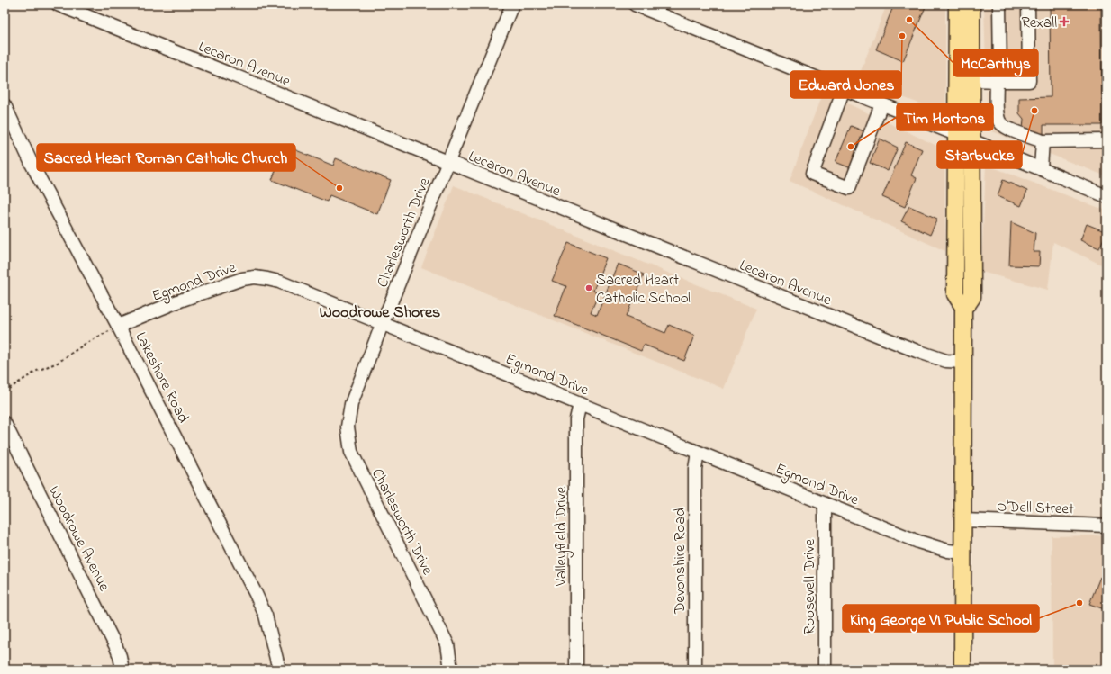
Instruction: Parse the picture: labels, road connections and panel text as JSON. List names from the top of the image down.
{
  "streets": {
    "street": [
      "Lecaron Avenue",
      "Charlesworth Drive",
      "Egmond Drive",
      "Lakeshore Road",
      "O'Dell Street",
      "Valleyfield Drive",
      "Woodrowe Avenue",
      "Devonshire Road",
      "Roosevelt Drive"
    ]
  },
  "crossings": [
    ["Lecaron Avenue", "Charlesworth Drive"],
    ["Charlesworth Drive", "Egmond Drive"],
    ["Egmond Drive", "Lakeshore Road"],
    ["Egmond Drive", "Valleyfield Drive"],
    ["Egmond Drive", "Devonshire Road"],
    ["Egmond Drive", "Roosevelt Drive"]
  ],
  "districts": ["Woodrowe Shores"],
  "places": {
    "other": [
      "McCarthys",
      "Edward Jones",
      "Starbucks",
      "Tim Hortons",
      "Sacred Heart Roman Catholic Church",
      "Sacred Heart Catholic School",
      "King George VI Public School"
    ],
    "health": ["Rexall"]
  }
}
